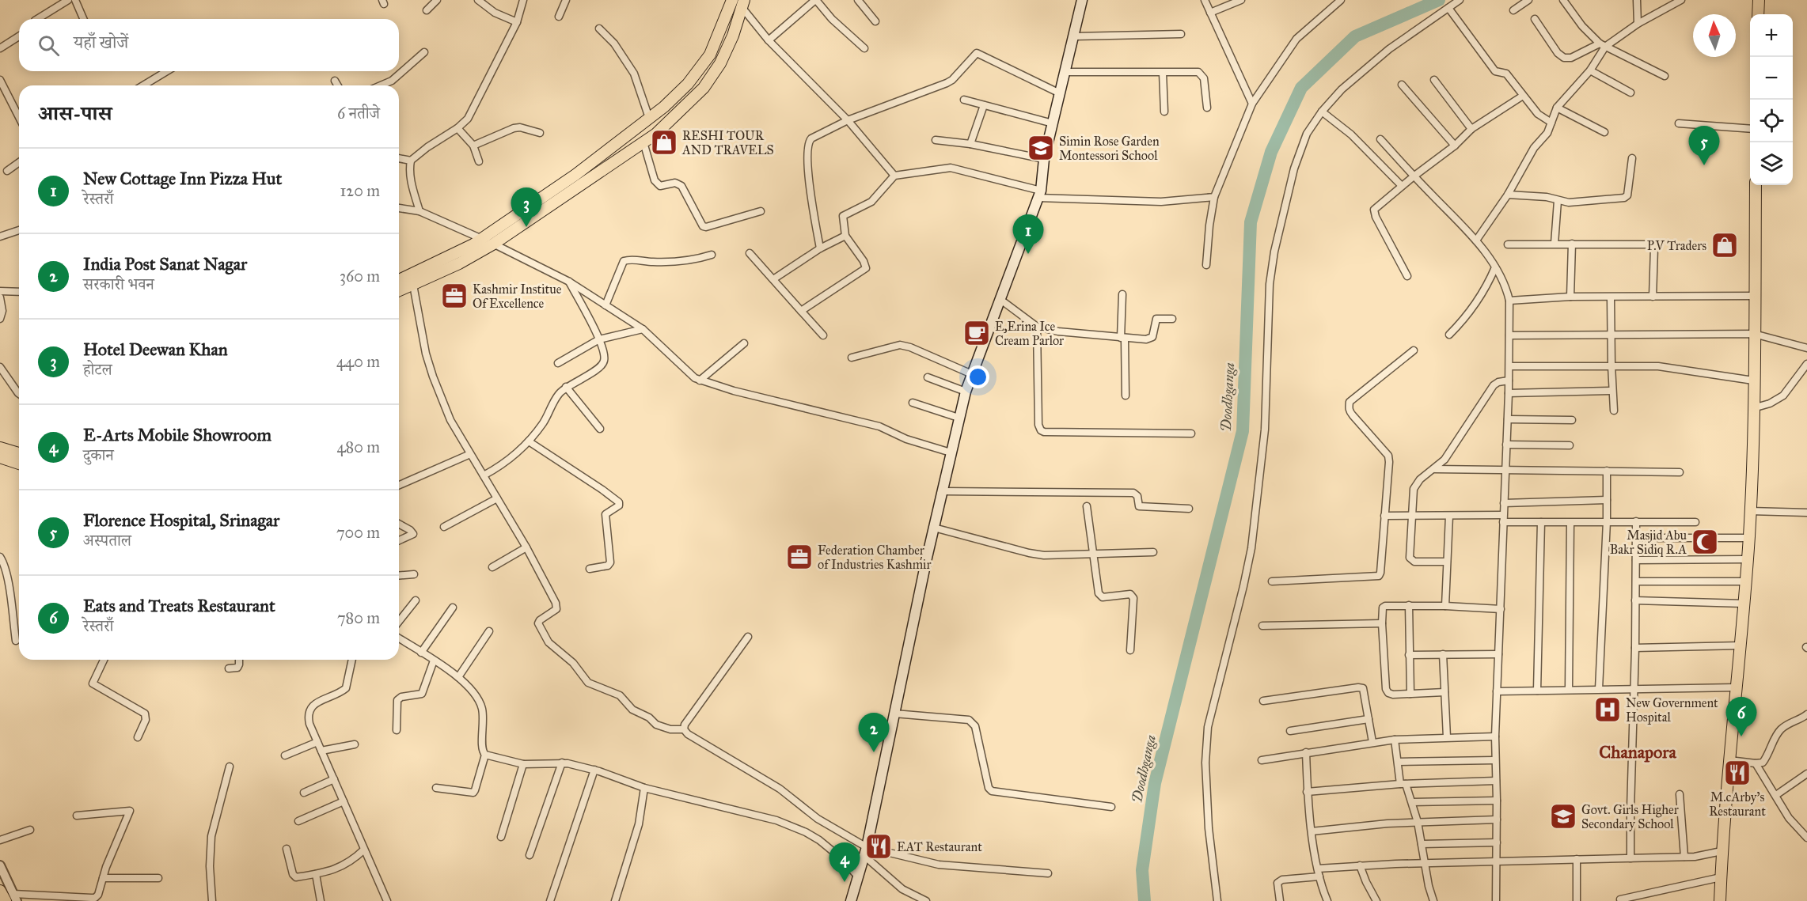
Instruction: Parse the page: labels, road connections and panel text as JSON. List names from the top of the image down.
{
  "districts": ["Chanapora"],
  "water": ["Doodhganga"],
  "places": {
    "shop": ["RESHI TOUR AND TRAVELS", "P.V Traders"],
    "school or university": ["Simin Rose Garden Montessori School", "Govt. Girls Higher Secondary School"],
    "office": ["Kashmir Institue Of Excellence", "Federation Chamber of Industries Kashmir"],
    "cafe": ["E,Erina Ice Cream Parlor"],
    "mosque": ["Masjid Abu Bakr Sidiq R.A"],
    "hospital": ["New Government Hospital"],
    "restaurant": ["M.cArby's Restaurant", "EAT Restaurant"]
  },
  "north": "top",
  "page": {
    "map_buttons": ["+", "−"],
    "search": "यहाँ खोजें",
    "heading": ["आस-पास", "6 नतीजे"],
    "pins": [
      "5",
      "3",
      "1",
      "6",
      "2",
      "4"
    ],
    "list": [
      {
        "mark": "1",
        "name": "New Cottage Inn Pizza Hut",
        "note": "रेस्तराँ",
        "value": "120 m"
      },
      {
        "mark": "2",
        "name": "India Post Sanat Nagar",
        "note": "सरकारी भवन",
        "value": "360 m"
      },
      {
        "mark": "3",
        "name": "Hotel Deewan Khan",
        "note": "होटल",
        "value": "440 m"
      },
      {
        "mark": "4",
        "name": "E-Arts Mobile Showroom",
        "note": "दुकान",
        "value": "480 m"
      },
      {
        "mark": "5",
        "name": "Florence Hospital, Srinagar",
        "note": "अस्पताल",
        "value": "700 m"
      },
      {
        "mark": "6",
        "name": "Eats and Treats Restaurant",
        "note": "रेस्तराँ",
        "value": "780 m"
      }
    ]
  }
}
